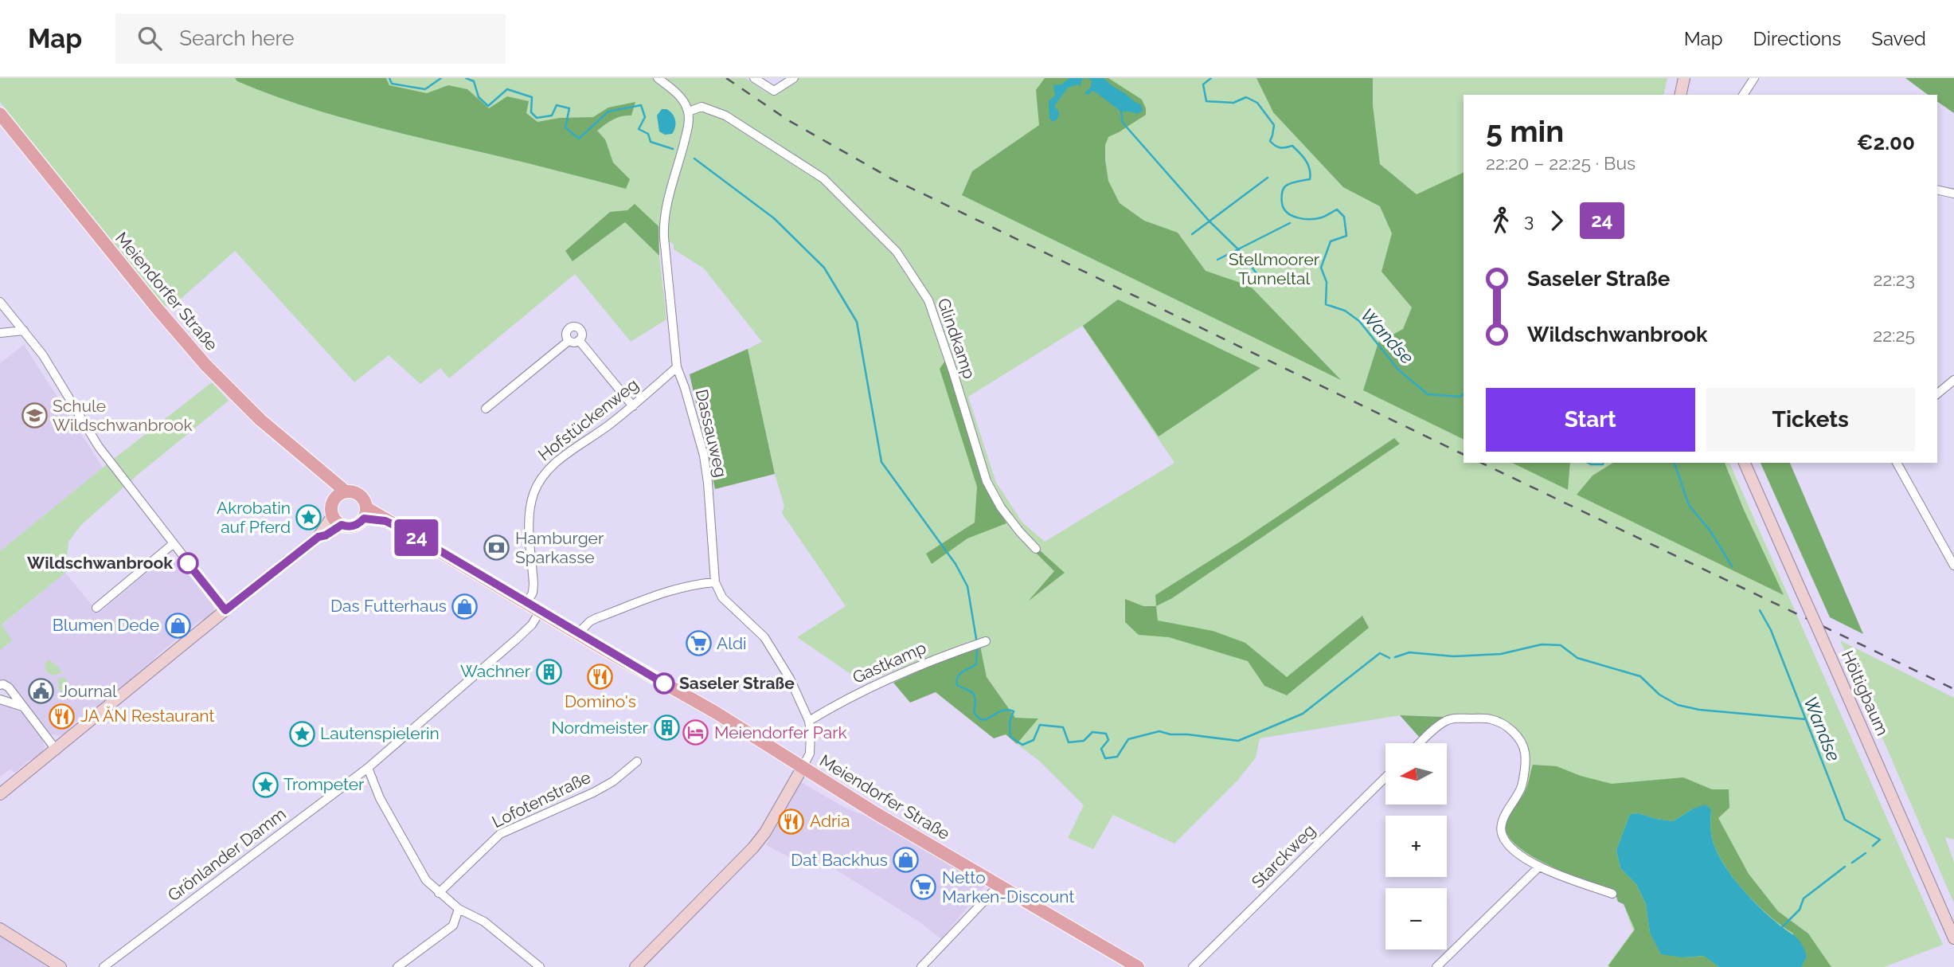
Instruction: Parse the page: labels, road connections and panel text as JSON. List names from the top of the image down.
{
  "streets": {
    "main road": ["Meiendorfer Straße"],
    "street": [
      "Glindkamp",
      "Hofstückenweg",
      "Dassauweg",
      "Gastkamp",
      "Höltigbaum",
      "Lofotenstraße",
      "Grönlander Damm",
      "Starckweg"
    ]
  },
  "crossings": [
    ["Meiendorfer Straße", "Hofstückenweg"],
    ["Meiendorfer Straße", "Dassauweg"],
    ["Meiendorfer Straße", "Grönlander Damm"],
    ["Glindkamp", "Dassauweg"],
    ["Hofstückenweg", "Dassauweg"],
    ["Dassauweg", "Gastkamp"]
  ],
  "water": ["Wandse"],
  "parks": ["Stellmoorer Tunneltal"],
  "places": {
    "school or university": ["Schule Wildschwanbrook"],
    "place": ["Akrobatin auf Pferd", "Lautenspielerin", "Trompeter"],
    "bank": ["Hamburger Sparkasse"],
    "other": ["Wildschwanbrook", "Saseler Straße"],
    "shop": ["Das Futterhaus", "Blumen Dede", "Dat Backhus"],
    "supermarket": ["Aldi", "Netto Marken-Discount"],
    "building": ["Wachner", "Nordmeister"],
    "restaurant": ["Domino's", "JA ĂN Restaurant", "Adria"],
    "public building": ["Journal"],
    "hotel": ["Meiendorfer Park"]
  },
  "lines": ["bus line 24"],
  "north": "left",
  "page": {
    "header": "Map",
    "search": "Search here",
    "nav": ["Map", "Directions", "Saved"],
    "on_map": "24",
    "heading": ["5 min", "22:20 – 22:25 · Bus", "€2.00"],
    "legs": ["3", "24"],
    "list": [
      {
        "name": "Saseler Straße",
        "value": "22:23"
      },
      {
        "name": "Wildschwanbrook",
        "value": "22:25"
      }
    ],
    "buttons": ["Start", "Tickets"],
    "map_buttons": ["+", "−"]
  }
}
